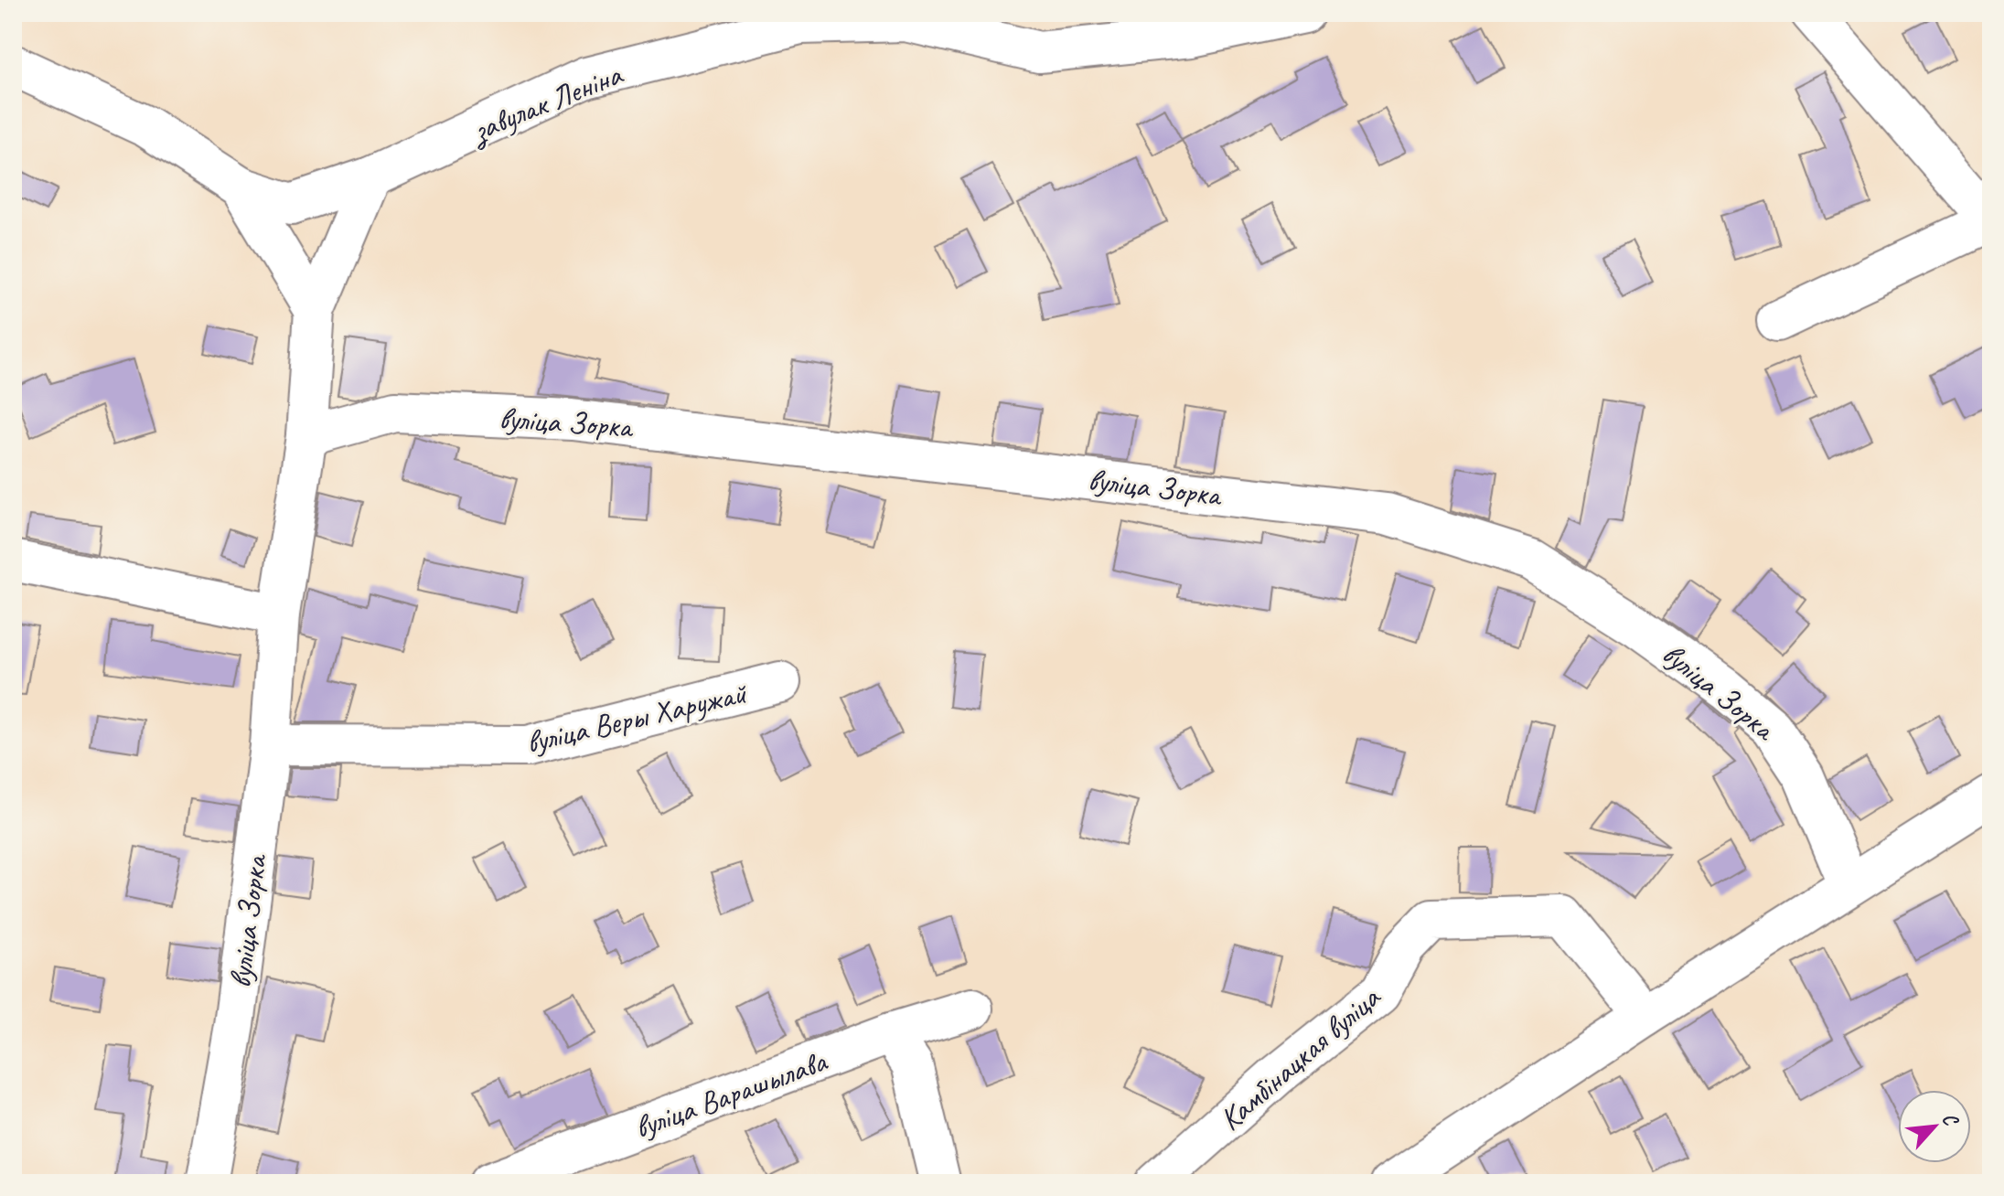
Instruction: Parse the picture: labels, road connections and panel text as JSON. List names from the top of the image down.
{
  "streets": {
    "street": [
      "завулак Леніна",
      "вуліца Зорка",
      "вуліца Веры Харужай",
      "Камбінацкая вуліца",
      "вуліца Варашылава"
    ]
  },
  "crossings": [
    ["вуліца Зорка", "вуліца Веры Харужай"]
  ],
  "north": "top right"
}
